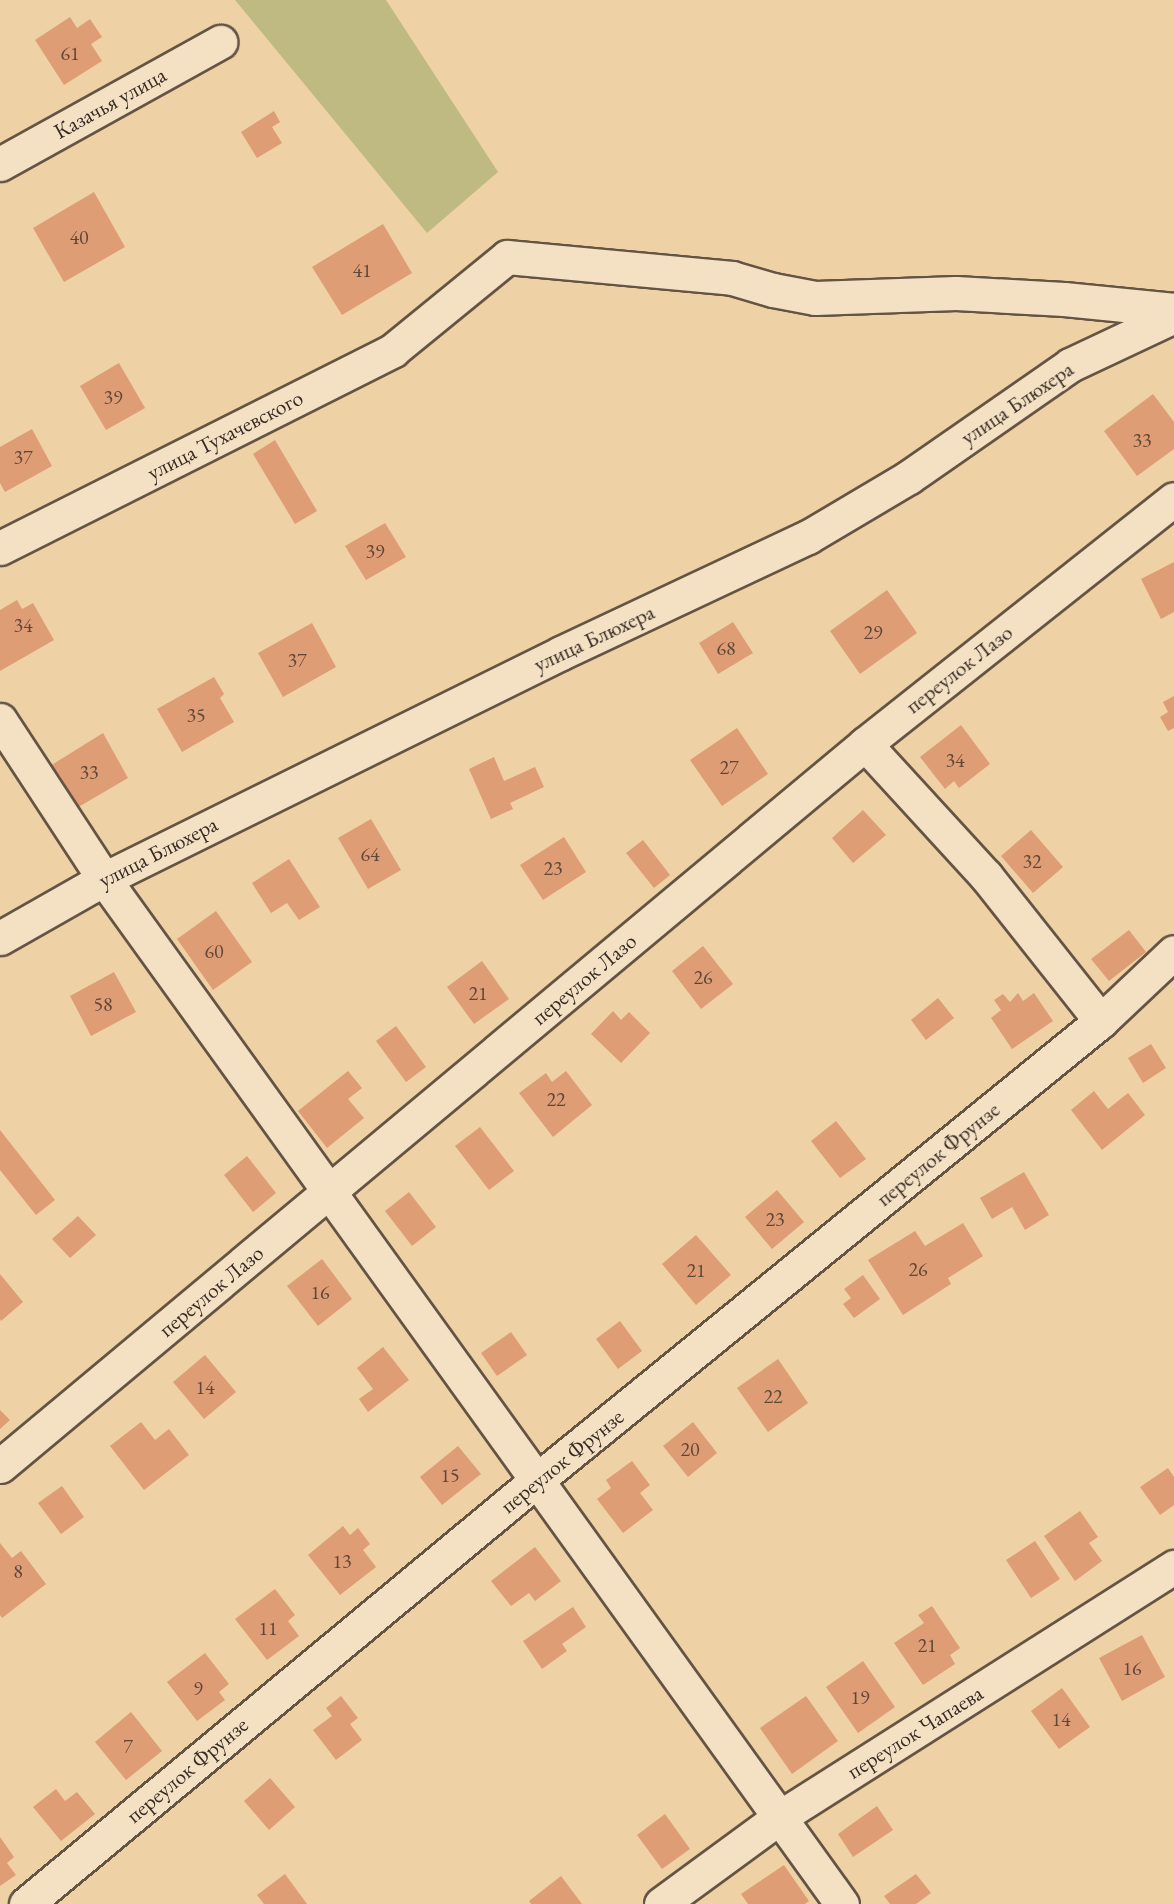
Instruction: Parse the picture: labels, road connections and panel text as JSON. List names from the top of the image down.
{
  "streets": {
    "street": [
      "Казачья улица",
      "улица Блюхера",
      "улица Тухачевского",
      "переулок Лазо",
      "переулок Фрунзе",
      "переулок Чапаева"
    ]
  },
  "house_numbers": [
    "61",
    "40",
    "41",
    "39",
    "33",
    "37",
    "39",
    "34",
    "29",
    "68",
    "37",
    "35",
    "34",
    "27",
    "33",
    "64",
    "32",
    "23",
    "60",
    "26",
    "21",
    "58",
    "22",
    "23",
    "26",
    "21",
    "16",
    "14",
    "22",
    "20",
    "15",
    "13",
    "8",
    "11",
    "21",
    "16",
    "9",
    "19",
    "14",
    "7"
  ]
}
